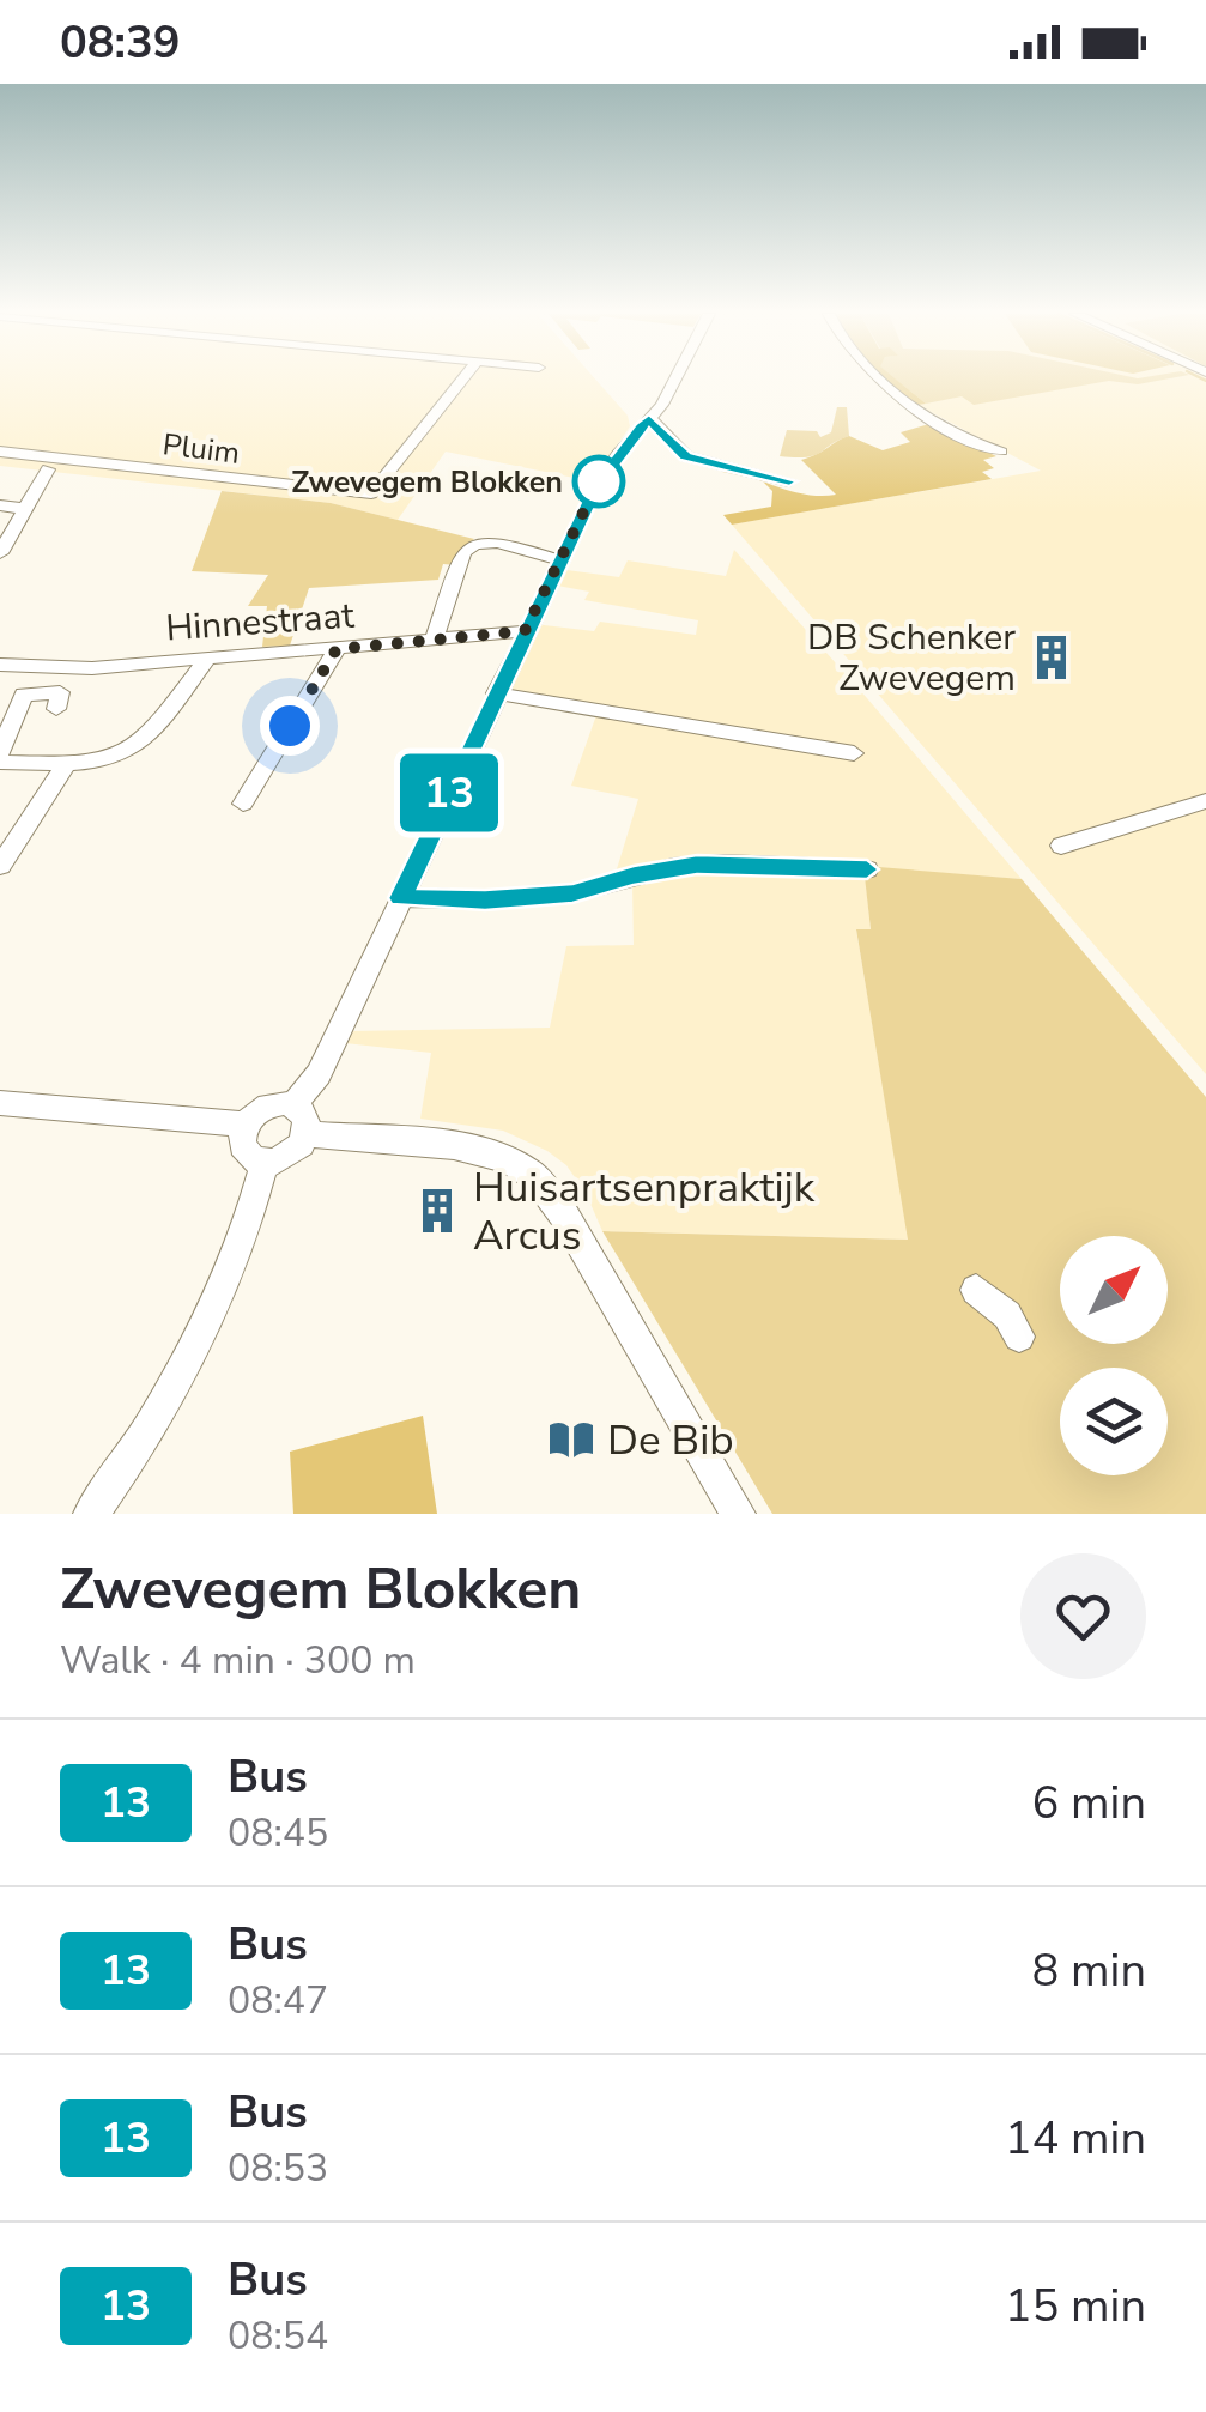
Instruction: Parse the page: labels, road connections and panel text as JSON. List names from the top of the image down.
{
  "streets": {
    "street": ["Pluim", "Hinnestraat"]
  },
  "places": {
    "other": ["Zwevegem Blokken"],
    "building": ["DB Schenker Zwevegem", "Huisartsenpraktijk Arcus"],
    "library": ["De Bib"]
  },
  "lines": ["bus line 13"],
  "north": "top right",
  "page": {
    "status": "08:39",
    "on_map": "13",
    "heading": ["Zwevegem Blokken", "Walk · 4 min · 300 m"],
    "list": [
      {
        "mark": "13",
        "name": "Bus",
        "note": "08:45",
        "value": "6 min"
      },
      {
        "mark": "13",
        "name": "Bus",
        "note": "08:47",
        "value": "8 min"
      },
      {
        "mark": "13",
        "name": "Bus",
        "note": "08:53",
        "value": "14 min"
      },
      {
        "mark": "13",
        "name": "Bus",
        "note": "08:54",
        "value": "15 min"
      }
    ]
  }
}
